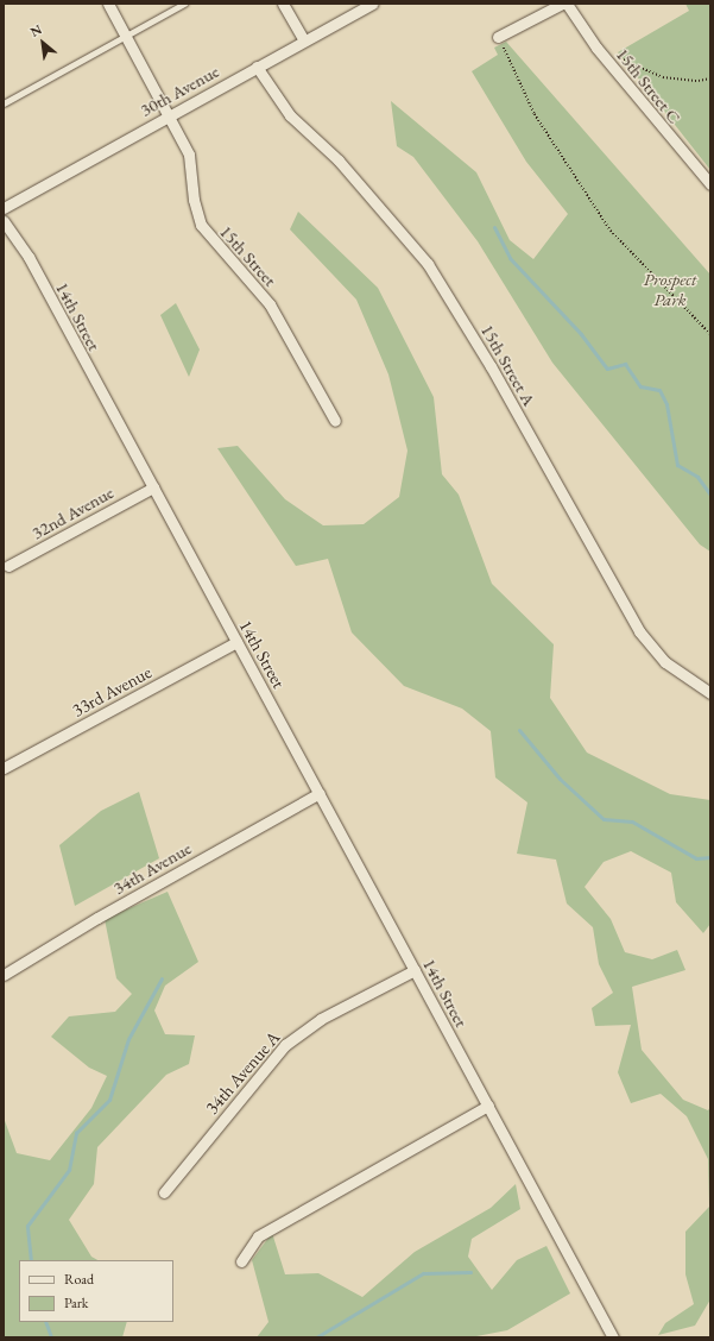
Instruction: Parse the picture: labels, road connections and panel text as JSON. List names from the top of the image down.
{
  "streets": {
    "street": [
      "15th Street C",
      "30th Avenue",
      "15th Street",
      "14th Street",
      "15th Street A",
      "32nd Avenue",
      "33rd Avenue",
      "34th Avenue",
      "34th Avenue A"
    ]
  },
  "crossings": [
    ["30th Avenue", "15th Street"],
    ["30th Avenue", "15th Street A"],
    ["14th Street", "32nd Avenue"],
    ["14th Street", "33rd Avenue"],
    ["14th Street", "34th Avenue"],
    ["14th Street", "34th Avenue A"]
  ],
  "parks": ["Prospect Park"],
  "legend": ["Road", "Park"],
  "north": "top left"
}
